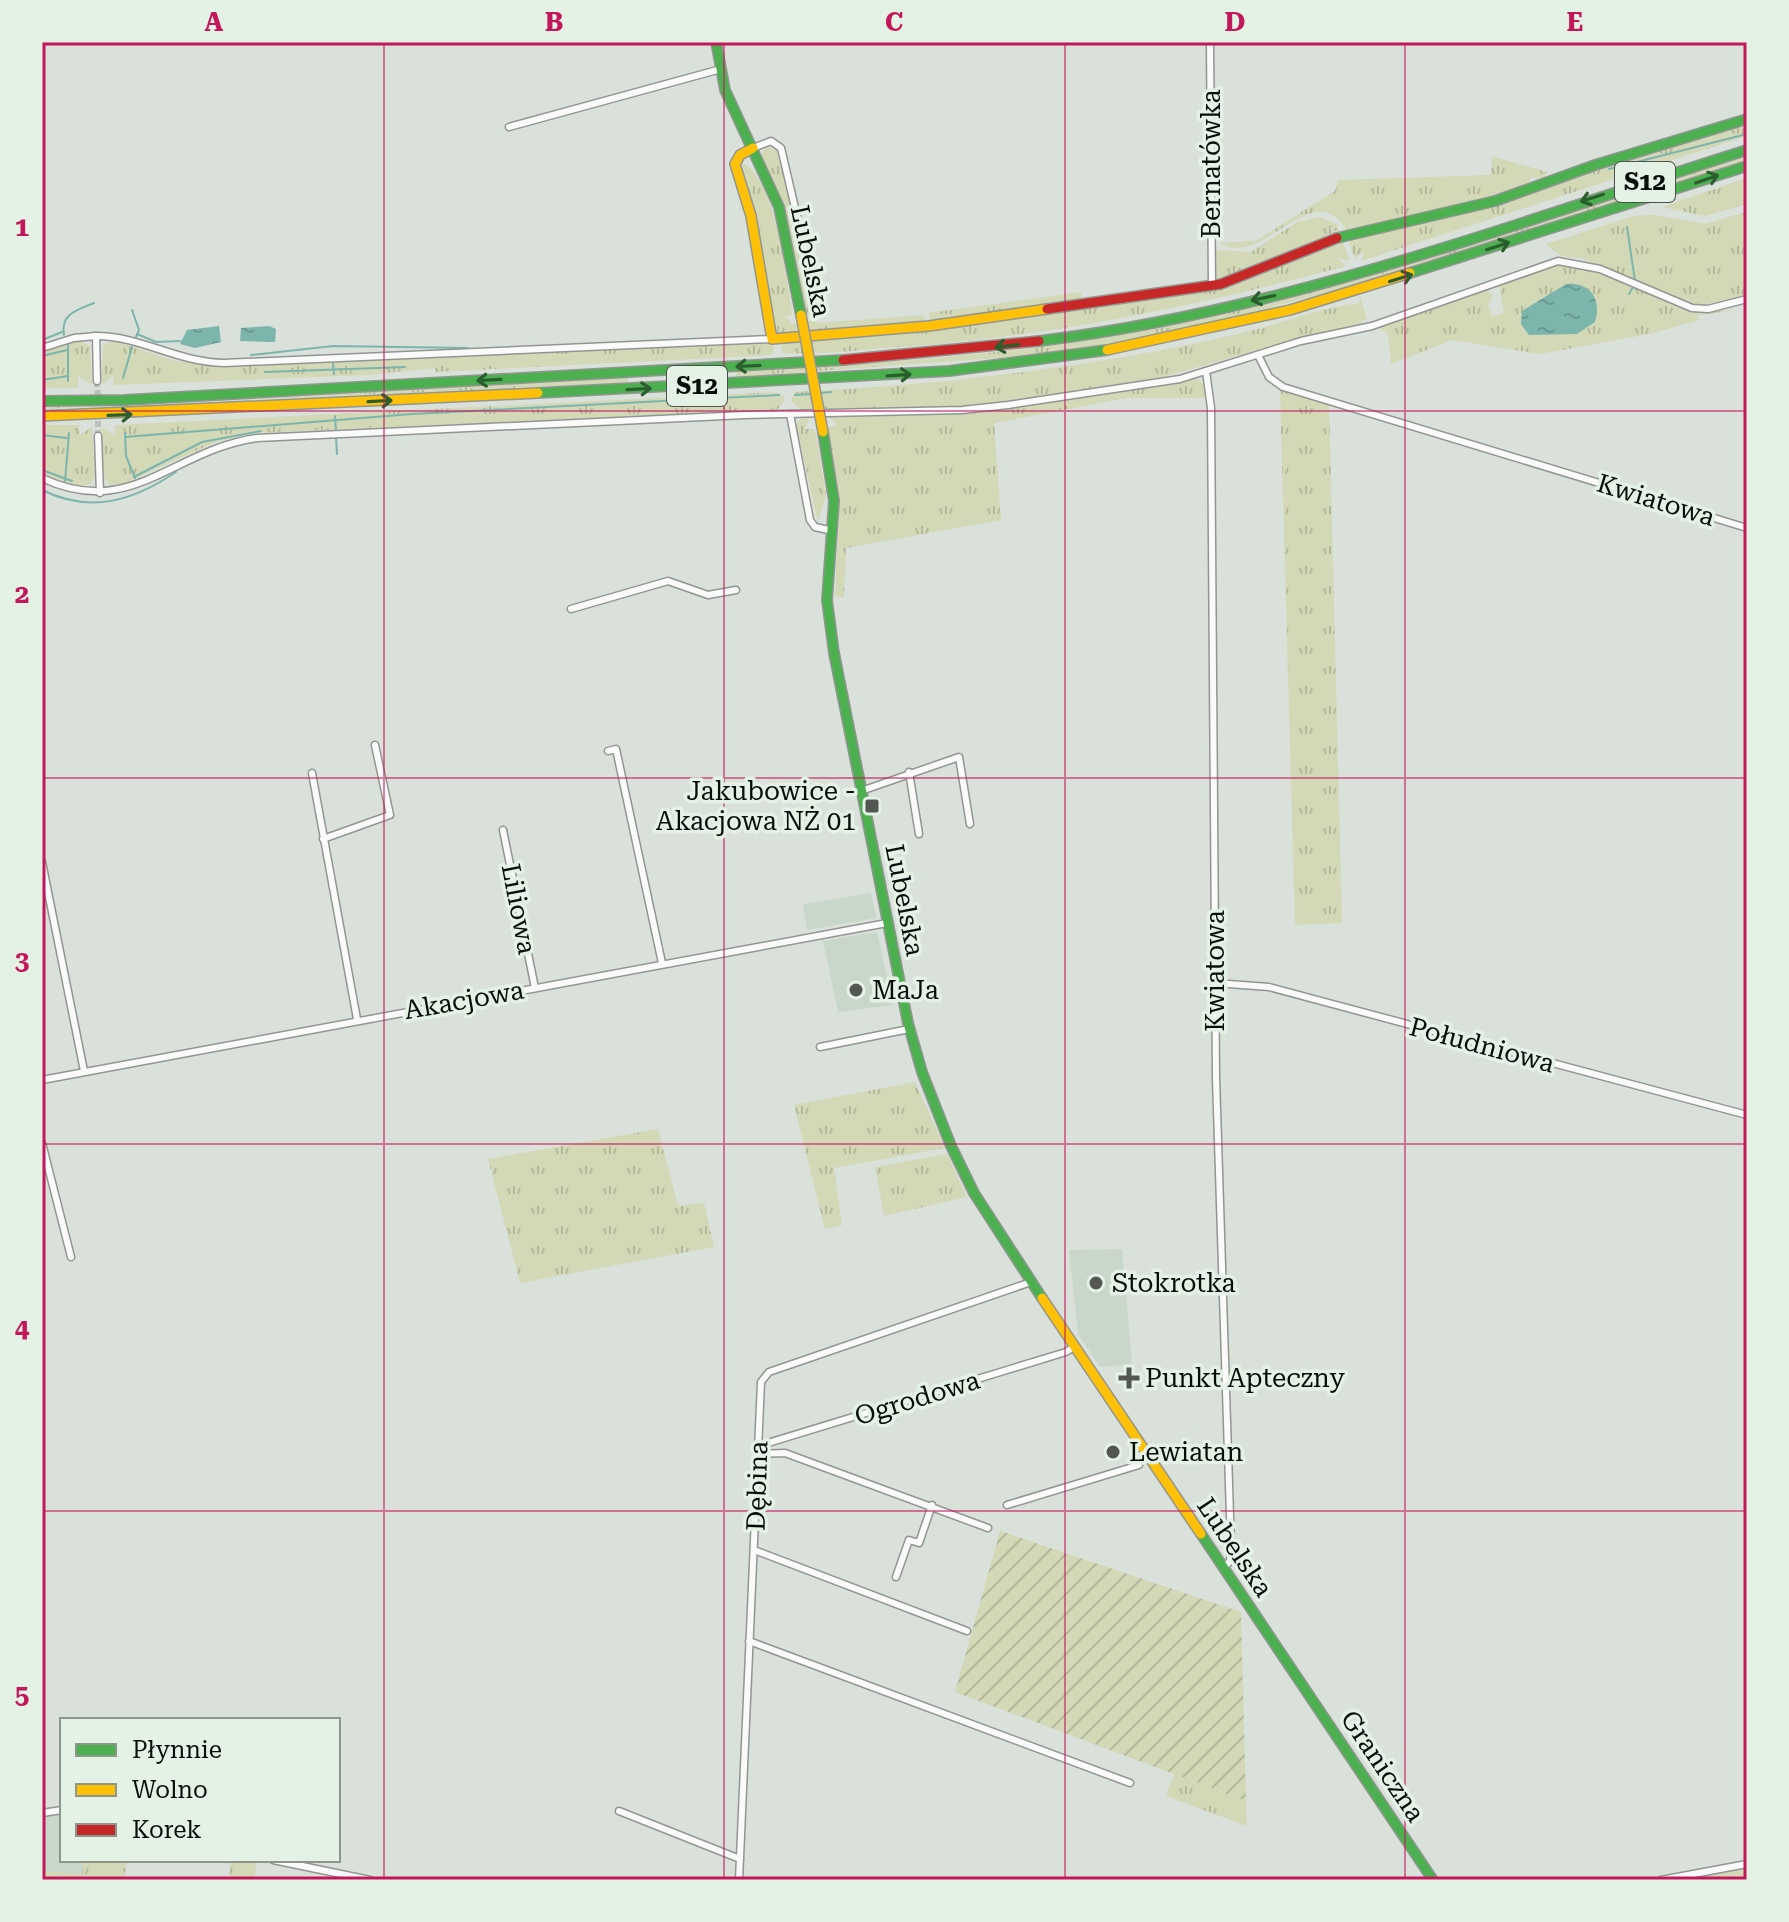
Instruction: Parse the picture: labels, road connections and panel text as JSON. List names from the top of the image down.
{
  "streets": {
    "main road": ["S12", "Lubelska", "Graniczna"],
    "street": [
      "Bernatówka",
      "Kwiatowa",
      "Liliowa",
      "Akacjowa",
      "Południowa",
      "Ogrodowa",
      "Dębina"
    ]
  },
  "crossings": [
    ["Lubelska", "Kwiatowa"],
    ["Lubelska", "Akacjowa"],
    ["Lubelska", "Ogrodowa"],
    ["Lubelska", "Dębina"],
    ["Lubelska", "Graniczna"],
    ["Kwiatowa", "Południowa"],
    ["Liliowa", "Akacjowa"],
    ["Ogrodowa", "Dębina"]
  ],
  "places": {
    "transit": ["Jakubowice - Akacjowa NŻ 01"],
    "other": ["MaJa", "Stokrotka", "Lewiatan"],
    "health": ["Punkt Apteczny"]
  },
  "legend": ["Płynnie", "Wolno", "Korek"],
  "grid": {
    "columns": [
      "A",
      "B",
      "C",
      "D",
      "E"
    ],
    "rows": [
      "1",
      "2",
      "3",
      "4",
      "5"
    ]
  }
}
